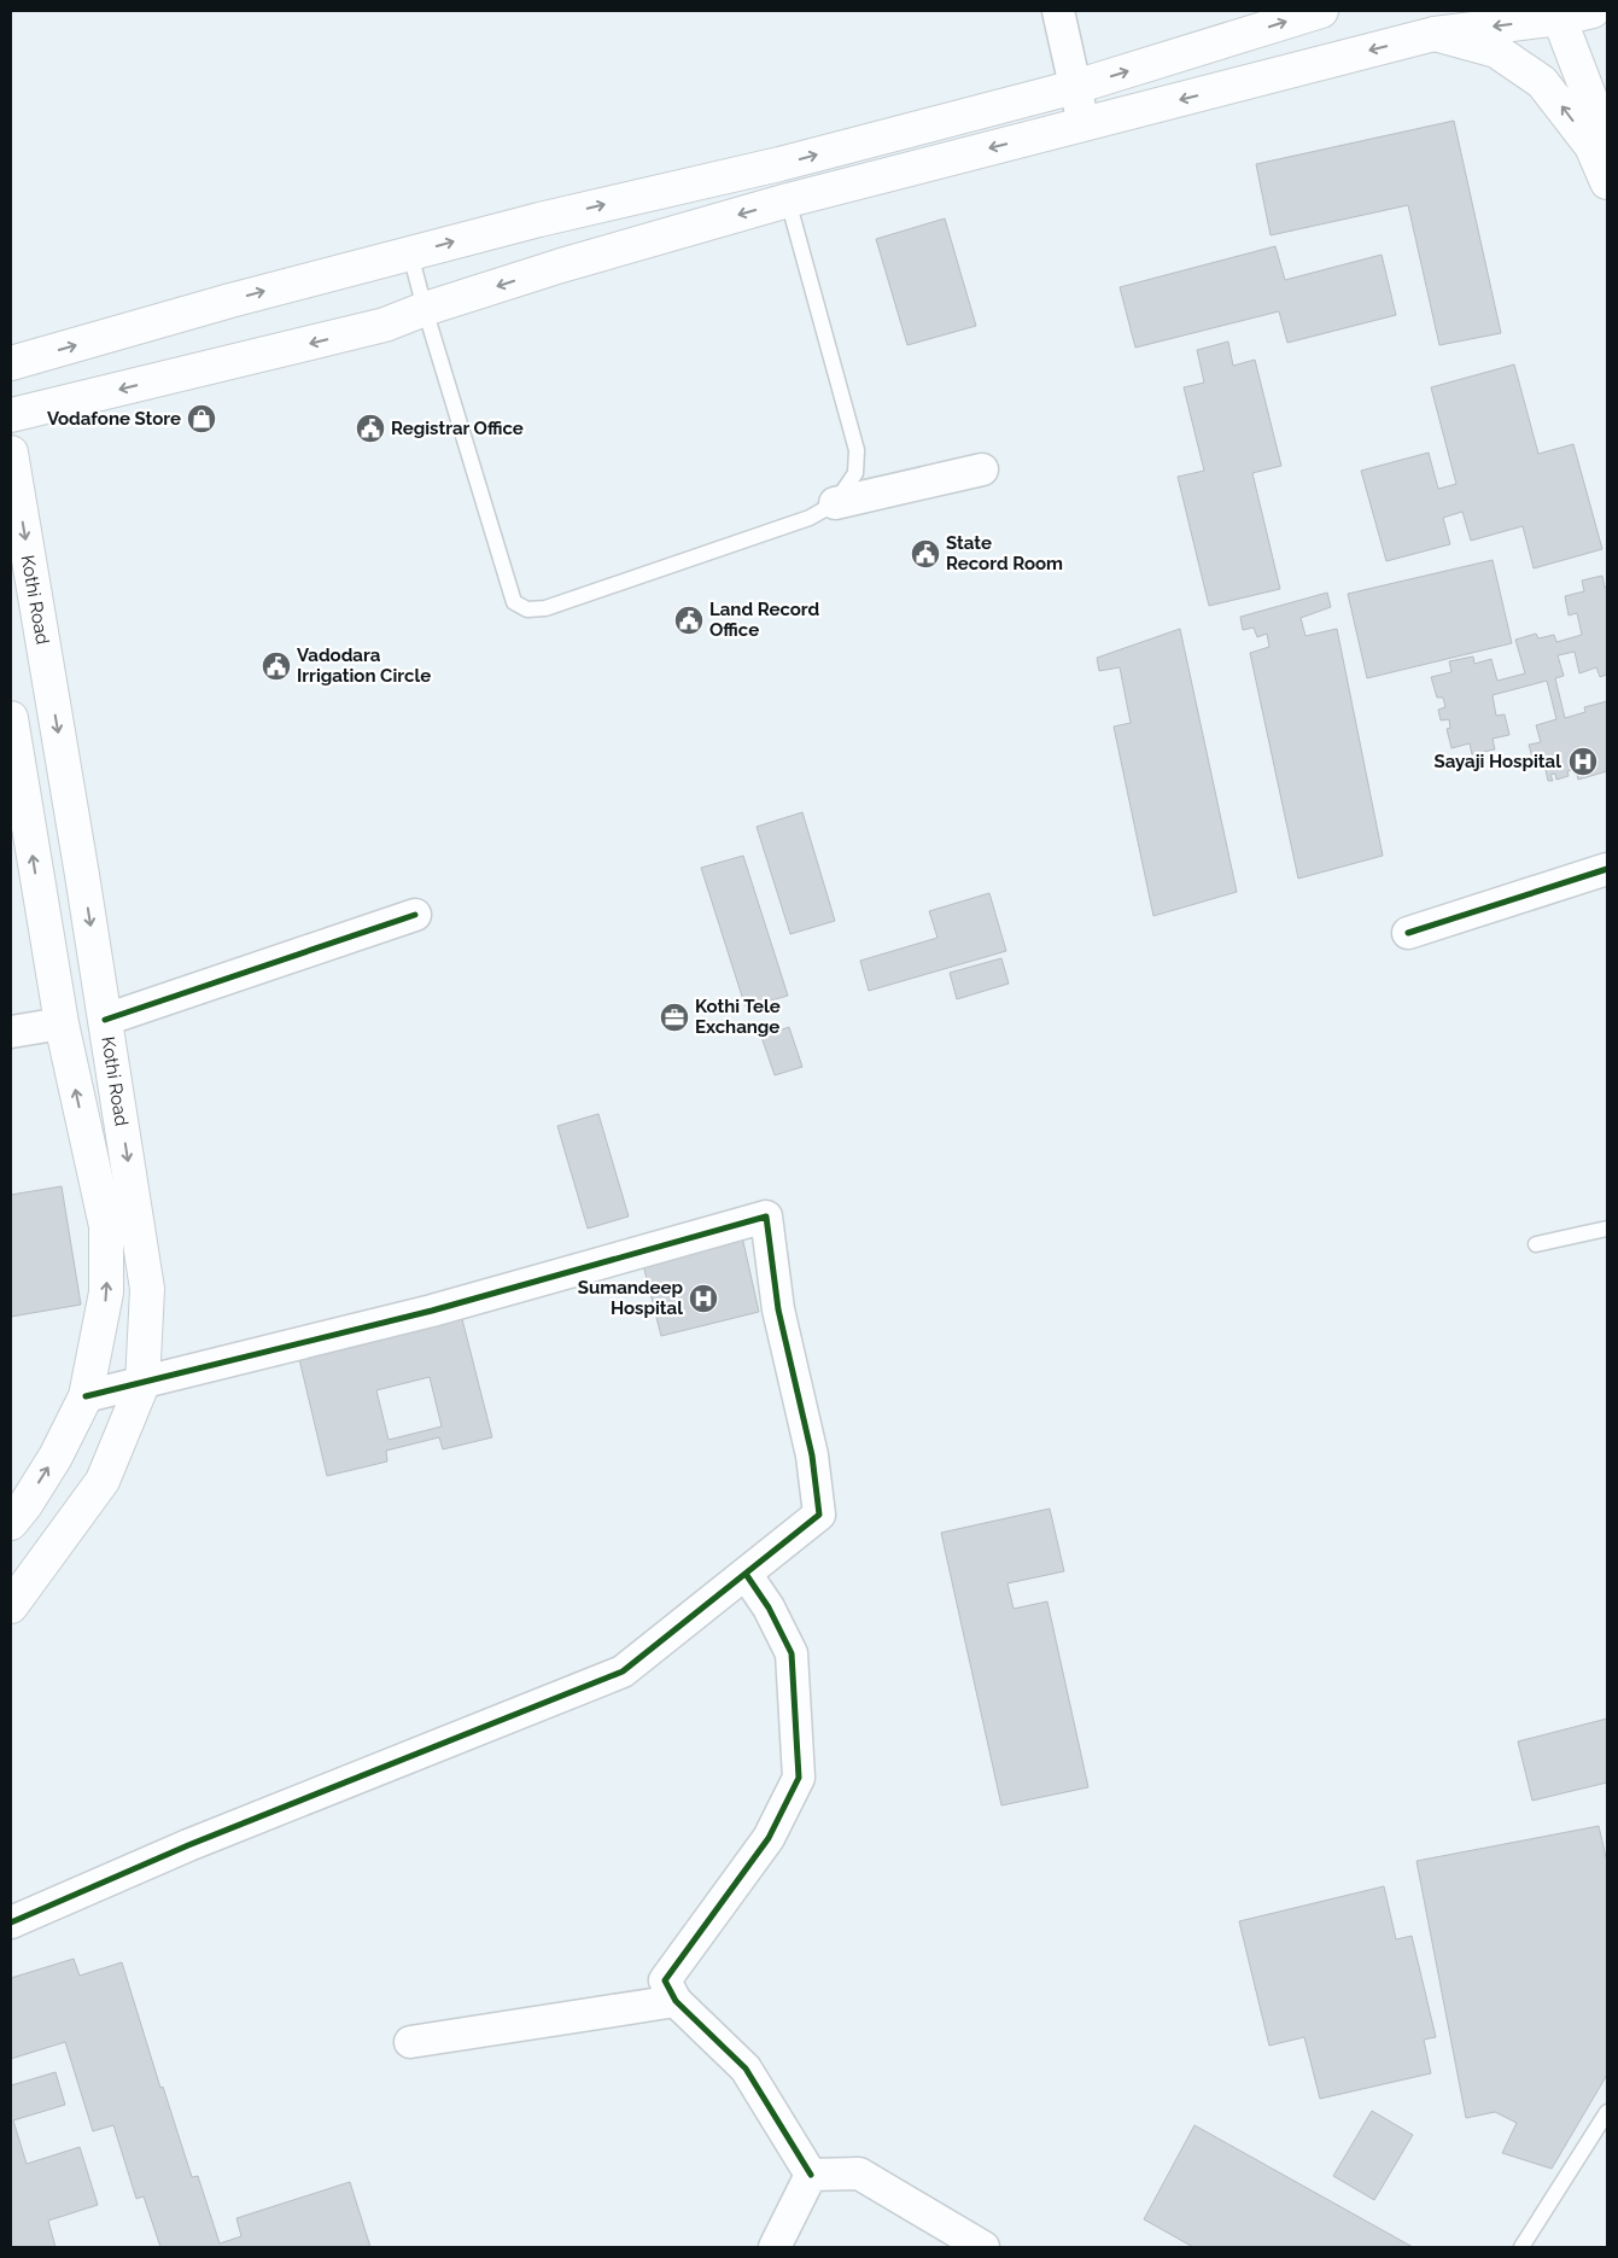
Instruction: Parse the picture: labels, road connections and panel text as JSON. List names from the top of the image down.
{
  "streets": {
    "main road": ["Kothi Road"]
  },
  "places": {
    "shop": ["Vodafone Store"],
    "public building": [
      "Registrar Office",
      "State Record Room",
      "Land Record Office",
      "Vadodara Irrigation Circle"
    ],
    "hospital": ["Sayaji Hospital", "Sumandeep Hospital"],
    "office": ["Kothi Tele Exchange"]
  }
}
